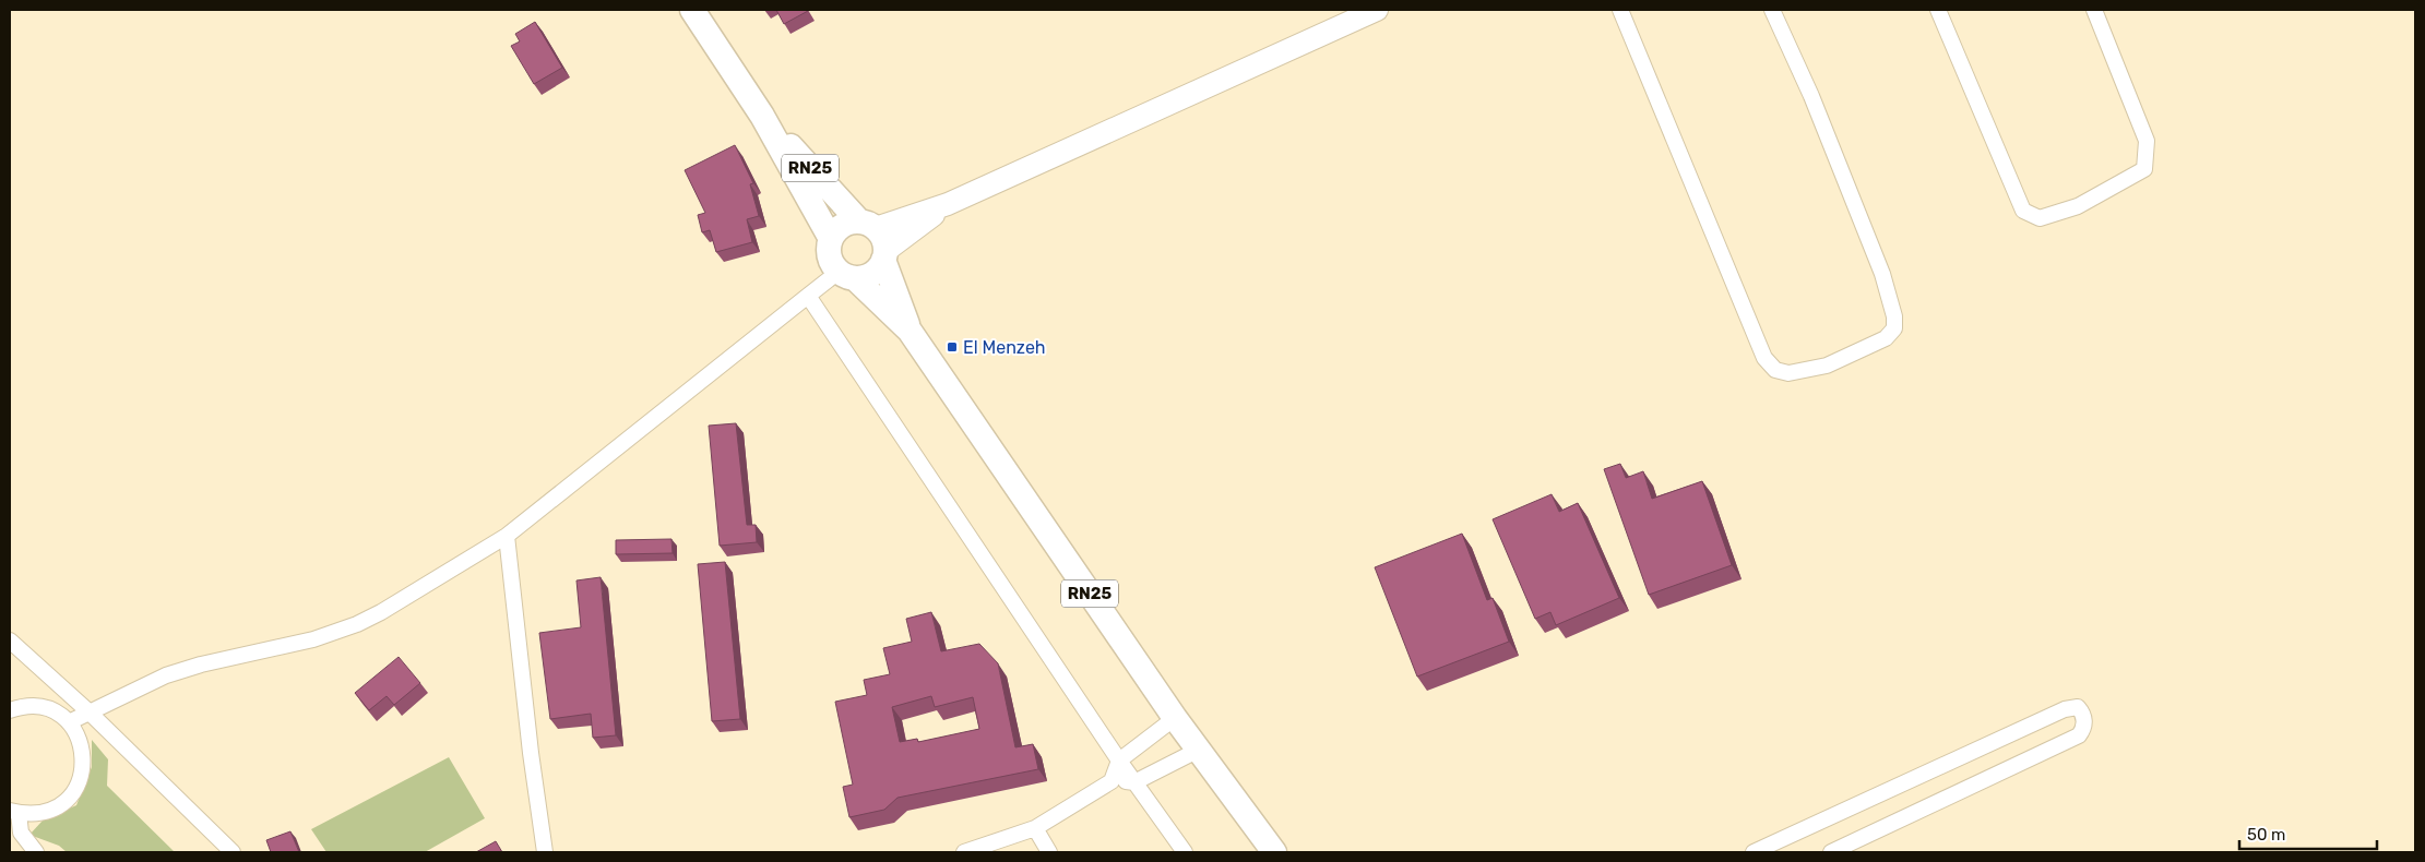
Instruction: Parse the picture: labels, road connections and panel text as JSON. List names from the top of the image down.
{
  "streets": {
    "main road": ["RN25"]
  },
  "places": {
    "transit": ["El Menzeh"]
  },
  "scale_bar": "50 m"
}
